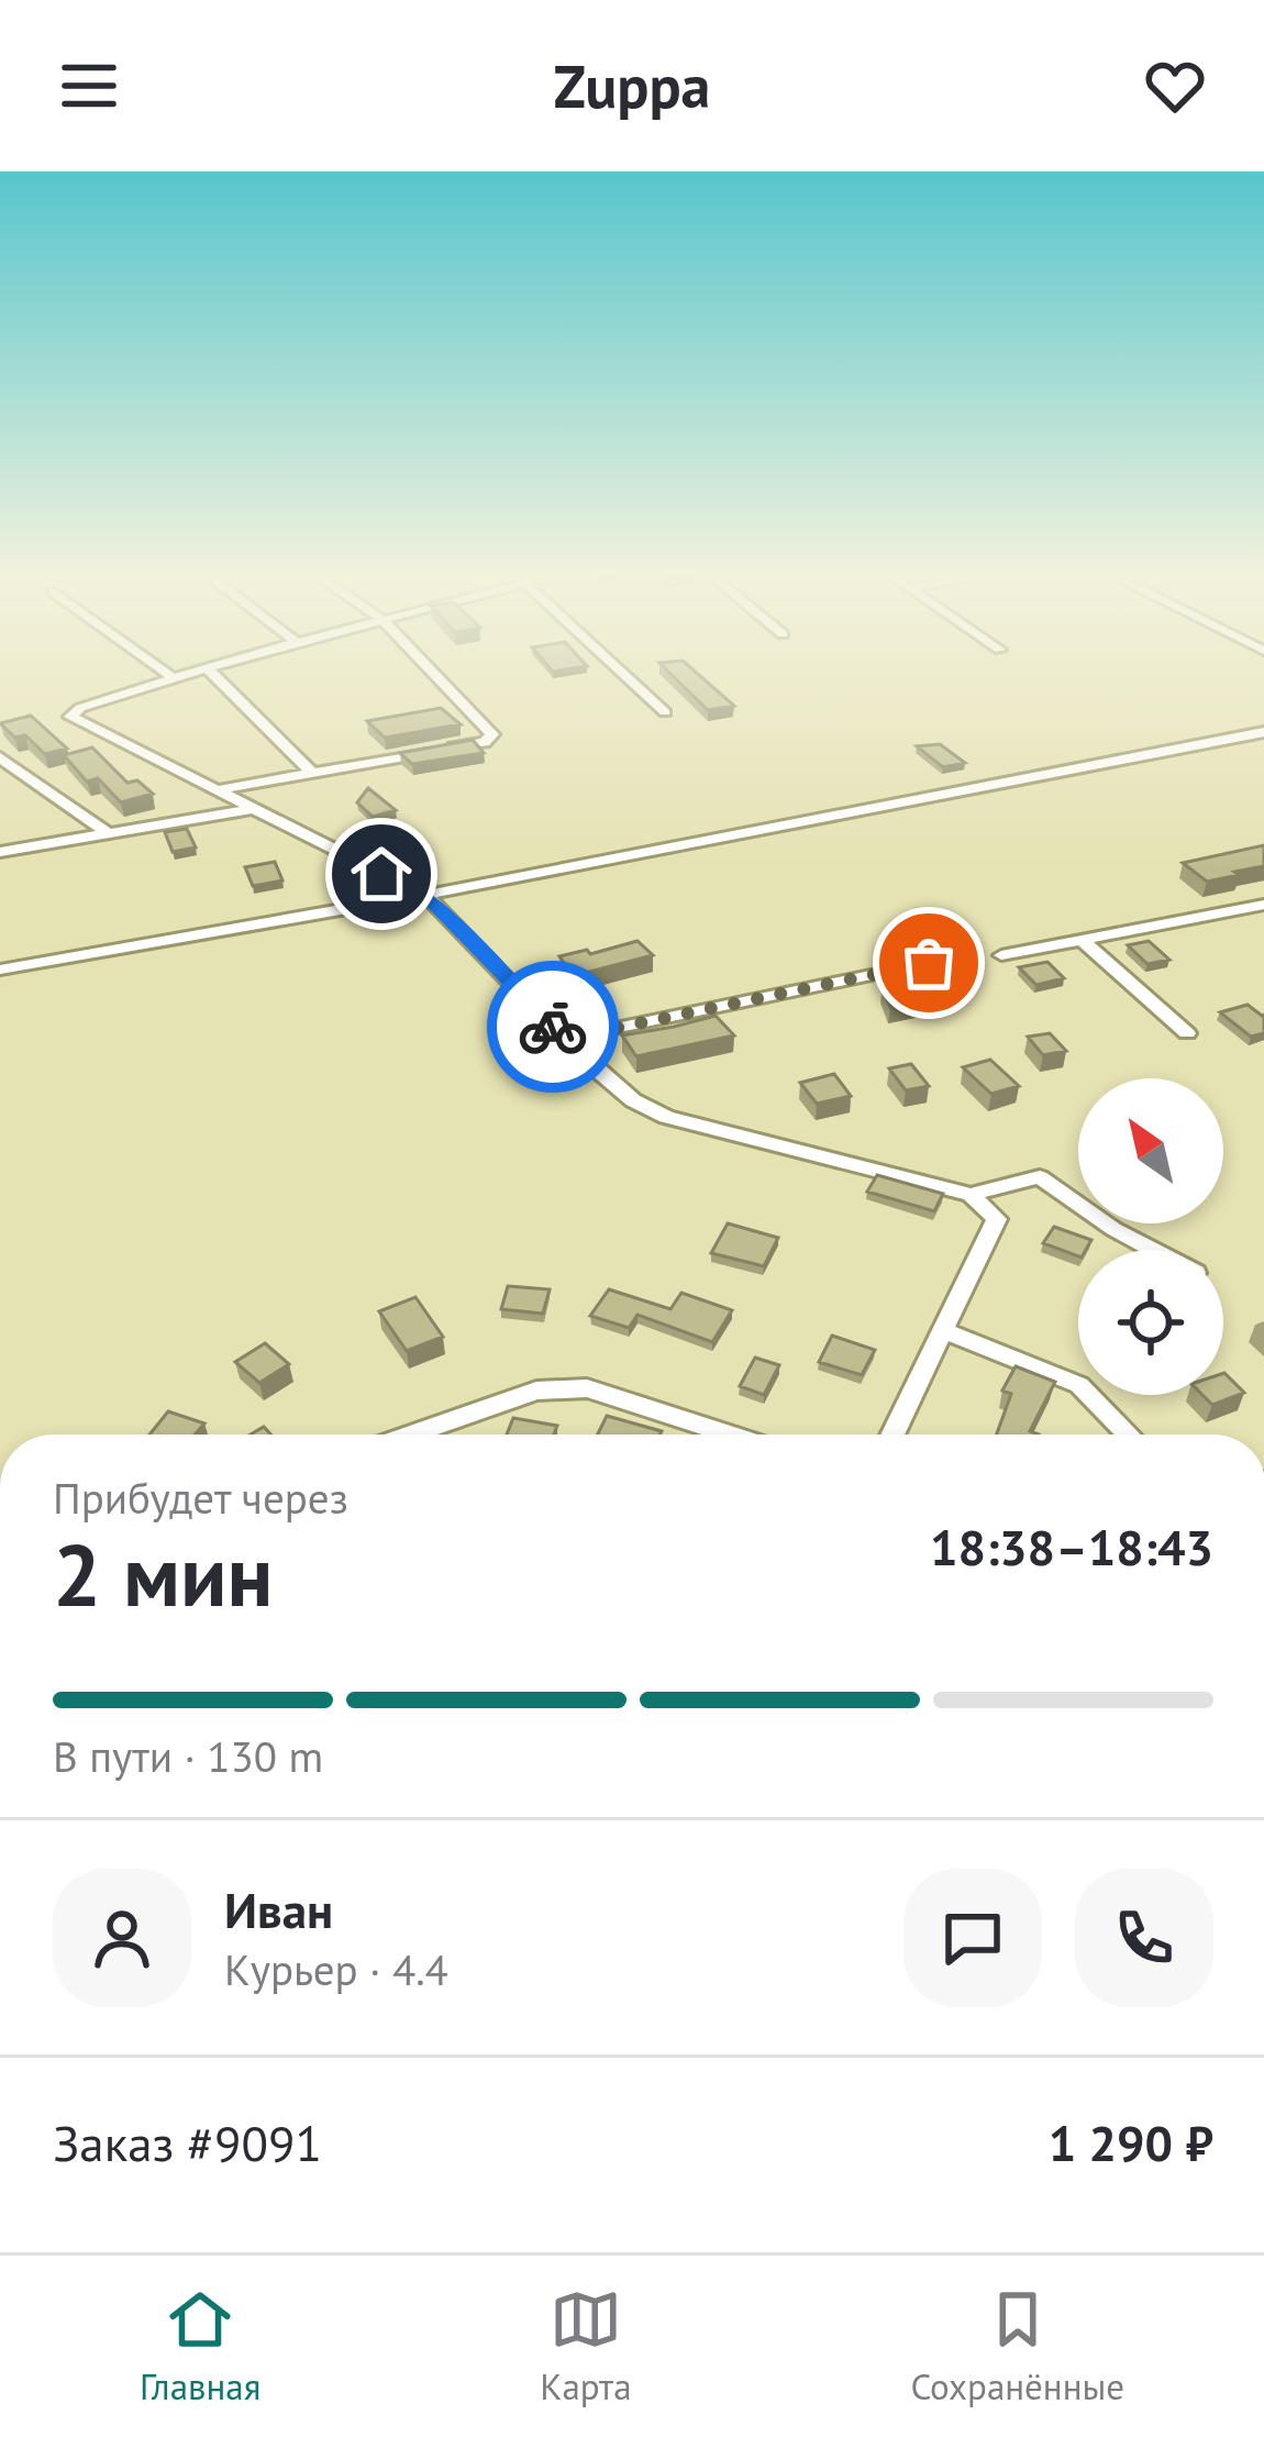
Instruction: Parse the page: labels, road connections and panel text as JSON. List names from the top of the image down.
{
  "north": "top left",
  "page": {
    "header": "Zuppa",
    "heading": ["2 мин", "Прибудет через", "18:38–18:43"],
    "panel": [
      "Иван",
      "Курьер · 4.4",
      "Заказ #9091",
      "1 290 ₽"
    ],
    "bar": "В пути · 130 m",
    "tabs": ["Главная", "Карта", "Сохранённые"]
  }
}
